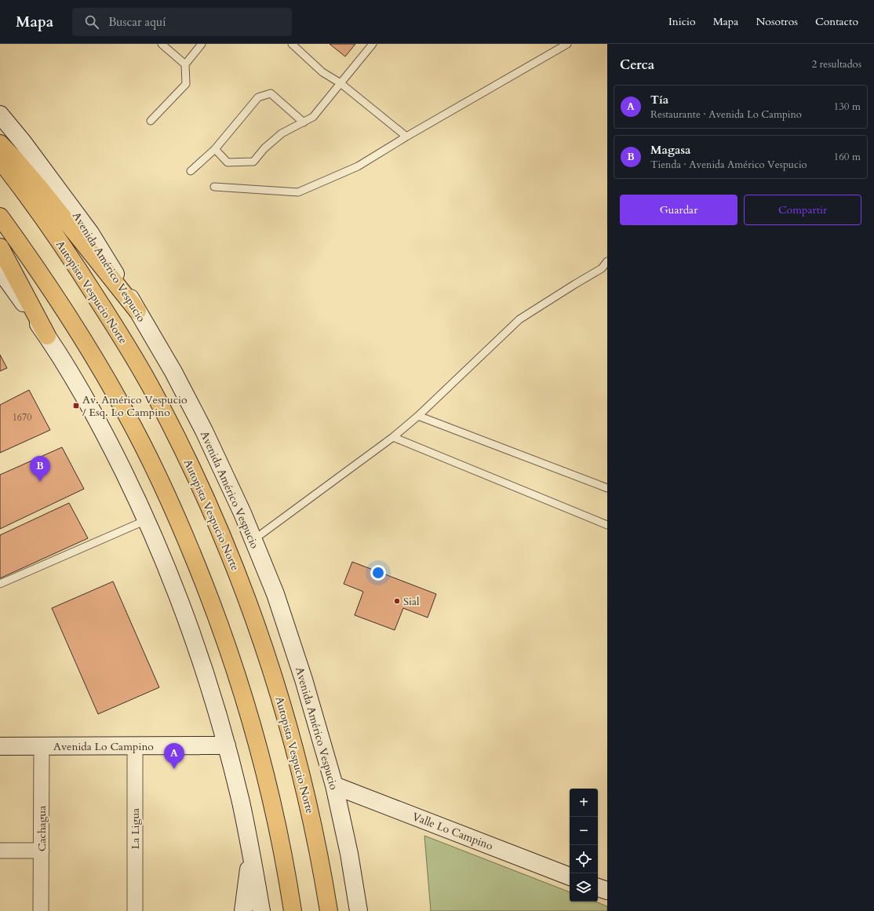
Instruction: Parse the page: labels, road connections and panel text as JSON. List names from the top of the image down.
{
  "streets": {
    "highway": ["Autopista Vespucio Norte"],
    "main road": ["Avenida Américo Vespucio", "Avenida Lo Campino", "Valle Lo Campino"],
    "street": ["Cachagua", "La Ligua"]
  },
  "crossings": [
    ["Avenida Américo Vespucio", "Valle Lo Campino"],
    ["Avenida Lo Campino", "Cachagua"],
    ["Avenida Lo Campino", "La Ligua"]
  ],
  "places": {
    "transit": ["Av. Américo Vespucio / Esq. Lo Campino"],
    "other": ["Sial"]
  },
  "house_numbers": ["1670"],
  "page": {
    "header": "Mapa",
    "search": "Buscar aquí",
    "nav": [
      "Inicio",
      "Mapa",
      "Nosotros",
      "Contacto"
    ],
    "heading": ["Cerca", "2 resultados"],
    "list": [
      {
        "mark": "A",
        "name": "Tía",
        "note": "Restaurante · Avenida Lo Campino",
        "value": "130 m"
      },
      {
        "mark": "B",
        "name": "Magasa",
        "note": "Tienda · Avenida Américo Vespucio",
        "value": "160 m"
      }
    ],
    "buttons": ["Guardar", "Compartir"],
    "pins": ["B", "A"],
    "map_buttons": ["+", "−"]
  }
}
